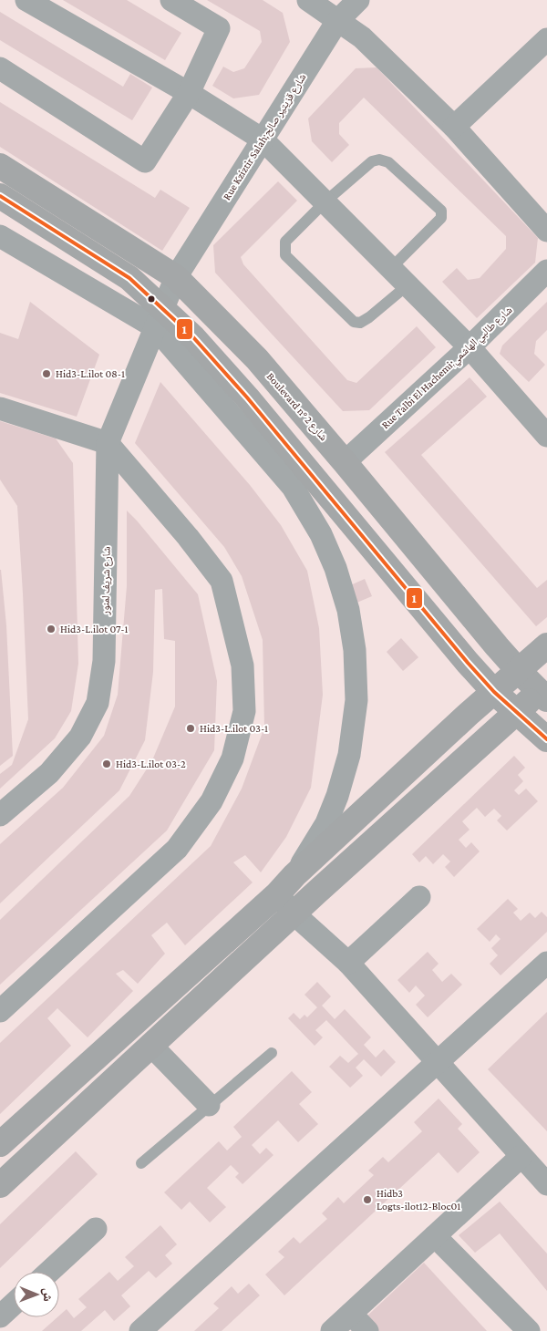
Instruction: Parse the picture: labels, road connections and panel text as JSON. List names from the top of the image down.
{
  "streets": {
    "main road": ["Boulevard n° شارع 2"],
    "street": ["Rue Kziztir Salah;شارع قزيتير صالح", "Rue Talbi El Hachemi;شارع طالبي الهاشمي", "شارع شريف لمنور"]
  },
  "crossings": [
    ["Rue Kziztir Salah;شارع قزيتير صالح", "Boulevard n° شارع 2"],
    ["Rue Kziztir Salah;شارع قزيتير صالح", "شارع شريف لمنور"],
    ["Rue Talbi El Hachemi;شارع طالبي الهاشمي", "Boulevard n° شارع 2"]
  ],
  "places": [
    "Hid3-L.ilot 08-1",
    "Hid3-L.ilot 07-1",
    "Hid3-L.ilot 03-1",
    "Hid3-L.ilot 03-2",
    "Hidb3 Logts-ilot12-Bloc01"
  ],
  "lines": ["transit line 1"],
  "north": "right"
}
